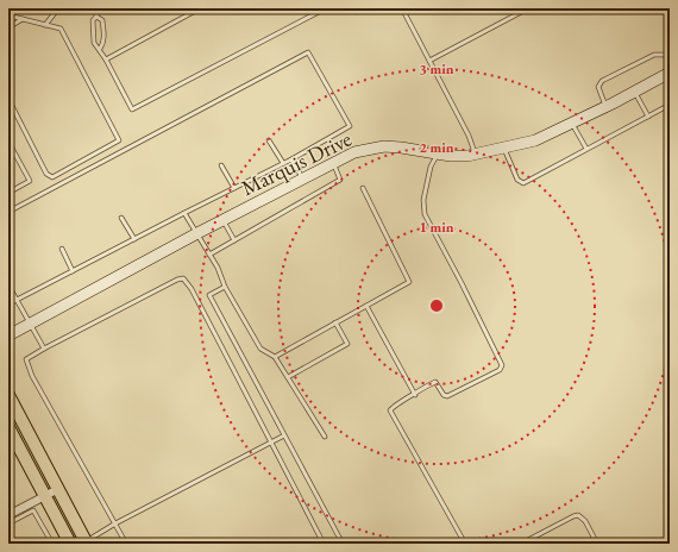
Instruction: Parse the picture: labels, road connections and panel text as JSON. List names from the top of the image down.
{
  "streets": {
    "street": ["Marquis Drive"]
  },
  "rings": ["3 min", "2 min", "1 min"]
}
